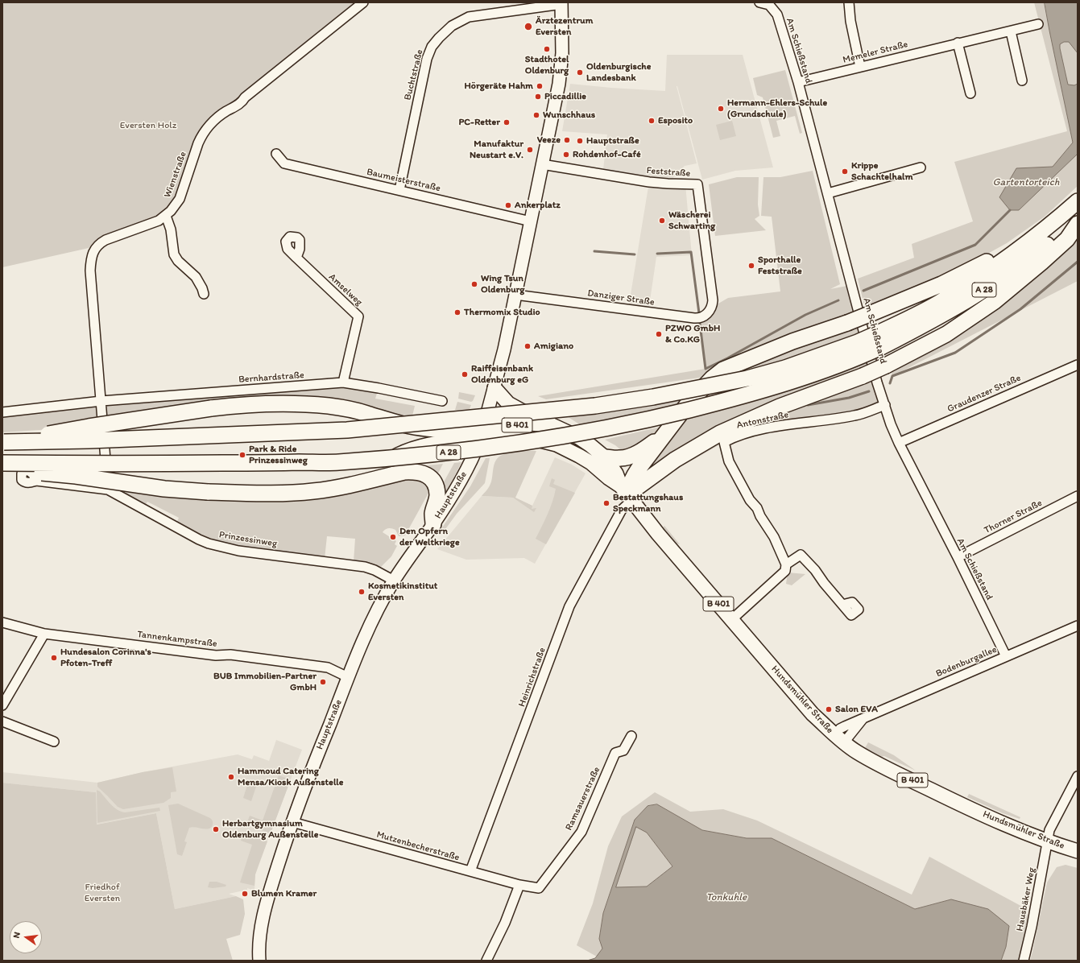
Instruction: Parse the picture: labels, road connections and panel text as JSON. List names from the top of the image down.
{
  "streets": {
    "highway": ["A 28"],
    "main road": ["B 401", "Hauptstraße", "Hundsmühler Straße"],
    "street": [
      "Am Schießstand",
      "Memeler Straße",
      "Buchtstraße",
      "Feststraße",
      "Wienstraße",
      "Baumeisterstraße",
      "Amselweg",
      "Danziger Straße",
      "Bernhardstraße",
      "Graudenzer Straße",
      "Antonstraße",
      "Thorner Straße",
      "Prinzessinweg",
      "Tannenkampstraße",
      "Bodenburgallee",
      "Heinrichstraße",
      "Ramsauerstraße",
      "Mutzenbecherstraße",
      "Hausbäker Weg"
    ]
  },
  "crossings": [
    ["Am Schießstand", "Memeler Straße"],
    ["Am Schießstand", "Graudenzer Straße"],
    ["Am Schießstand", "Antonstraße"],
    ["Am Schießstand", "Thorner Straße"],
    ["Am Schießstand", "Bodenburgallee"],
    ["Buchtstraße", "Baumeisterstraße"],
    ["Buchtstraße", "Hauptstraße"],
    ["Feststraße", "Danziger Straße"],
    ["Feststraße", "Hauptstraße"],
    ["Wienstraße", "Bernhardstraße"],
    ["Baumeisterstraße", "Hauptstraße"],
    ["Amselweg", "Bernhardstraße"],
    ["Danziger Straße", "Hauptstraße"],
    ["Hauptstraße", "Prinzessinweg"],
    ["Hauptstraße", "Tannenkampstraße"],
    ["Hauptstraße", "Hundsmühler Straße"],
    ["Hauptstraße", "Mutzenbecherstraße"],
    ["Bodenburgallee", "Hundsmühler Straße"],
    ["Heinrichstraße", "Hundsmühler Straße"],
    ["Heinrichstraße", "Mutzenbecherstraße"],
    ["Hundsmühler Straße", "Hausbäker Weg"],
    ["Ramsauerstraße", "Mutzenbecherstraße"]
  ],
  "water": ["Gartentorteich", "Tonkuhle"],
  "parks": ["Eversten Holz", "Friedhof Eversten"],
  "places": [
    "Ärztezentrum Eversten",
    "Stadthotel Oldenburg",
    "Oldenburgische Landesbank",
    "Hörgeräte Hahm",
    "Piccadillie",
    "Hermann-Ehlers-Schule (Grundschule)",
    "Wunschhaus",
    "Esposito",
    "PC-Retter",
    "Veeze",
    "Hauptstraße",
    "Manufaktur Neustart e.V.",
    "Rohdenhof-Café",
    "Krippe Schachtelhalm",
    "Ankerplatz",
    "Wäscherei Schwarting",
    "Sporthalle Feststraße",
    "Wing Tsun Oldenburg",
    "Thermomix Studio",
    "PZWO GmbH & Co.KG",
    "Amigiano",
    "Raiffeisenbank Oldenburg eG",
    "Park & Ride Prinzessinweg",
    "Bestattungshaus Speckmann",
    "Den Opfern der Weltkriege",
    "Kosmetikinstitut Eversten",
    "Hundesalon Corinna's Pfoten-Treff",
    "BUB Immobilien-Partner GmbH",
    "Salon EVA",
    "Hammoud Catering Mensa/Kiosk Außenstelle",
    "Herbartgymnasium Oldenburg Außenstelle",
    "Blumen Kramer"
  ],
  "north": "left"
}
